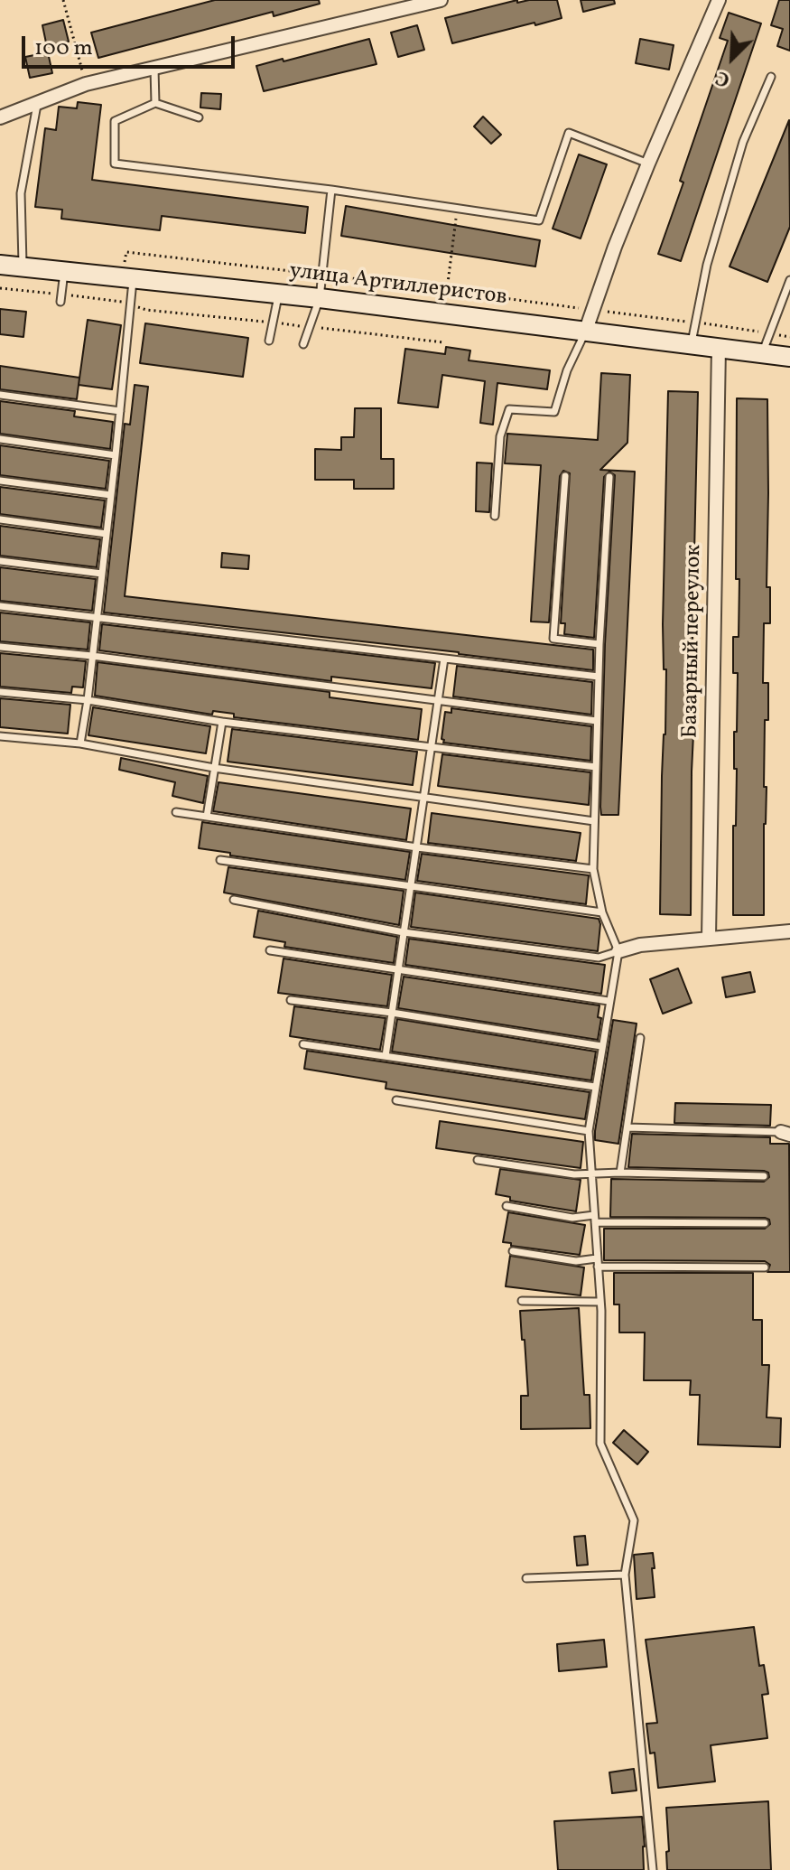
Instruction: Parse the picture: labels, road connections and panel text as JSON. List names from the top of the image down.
{
  "streets": {
    "street": ["улица Артиллеристов", "Базарный переулок"]
  },
  "crossings": [
    ["улица Артиллеристов", "Базарный переулок"]
  ],
  "scale_bar": "100 m",
  "north": "bottom left"
}
